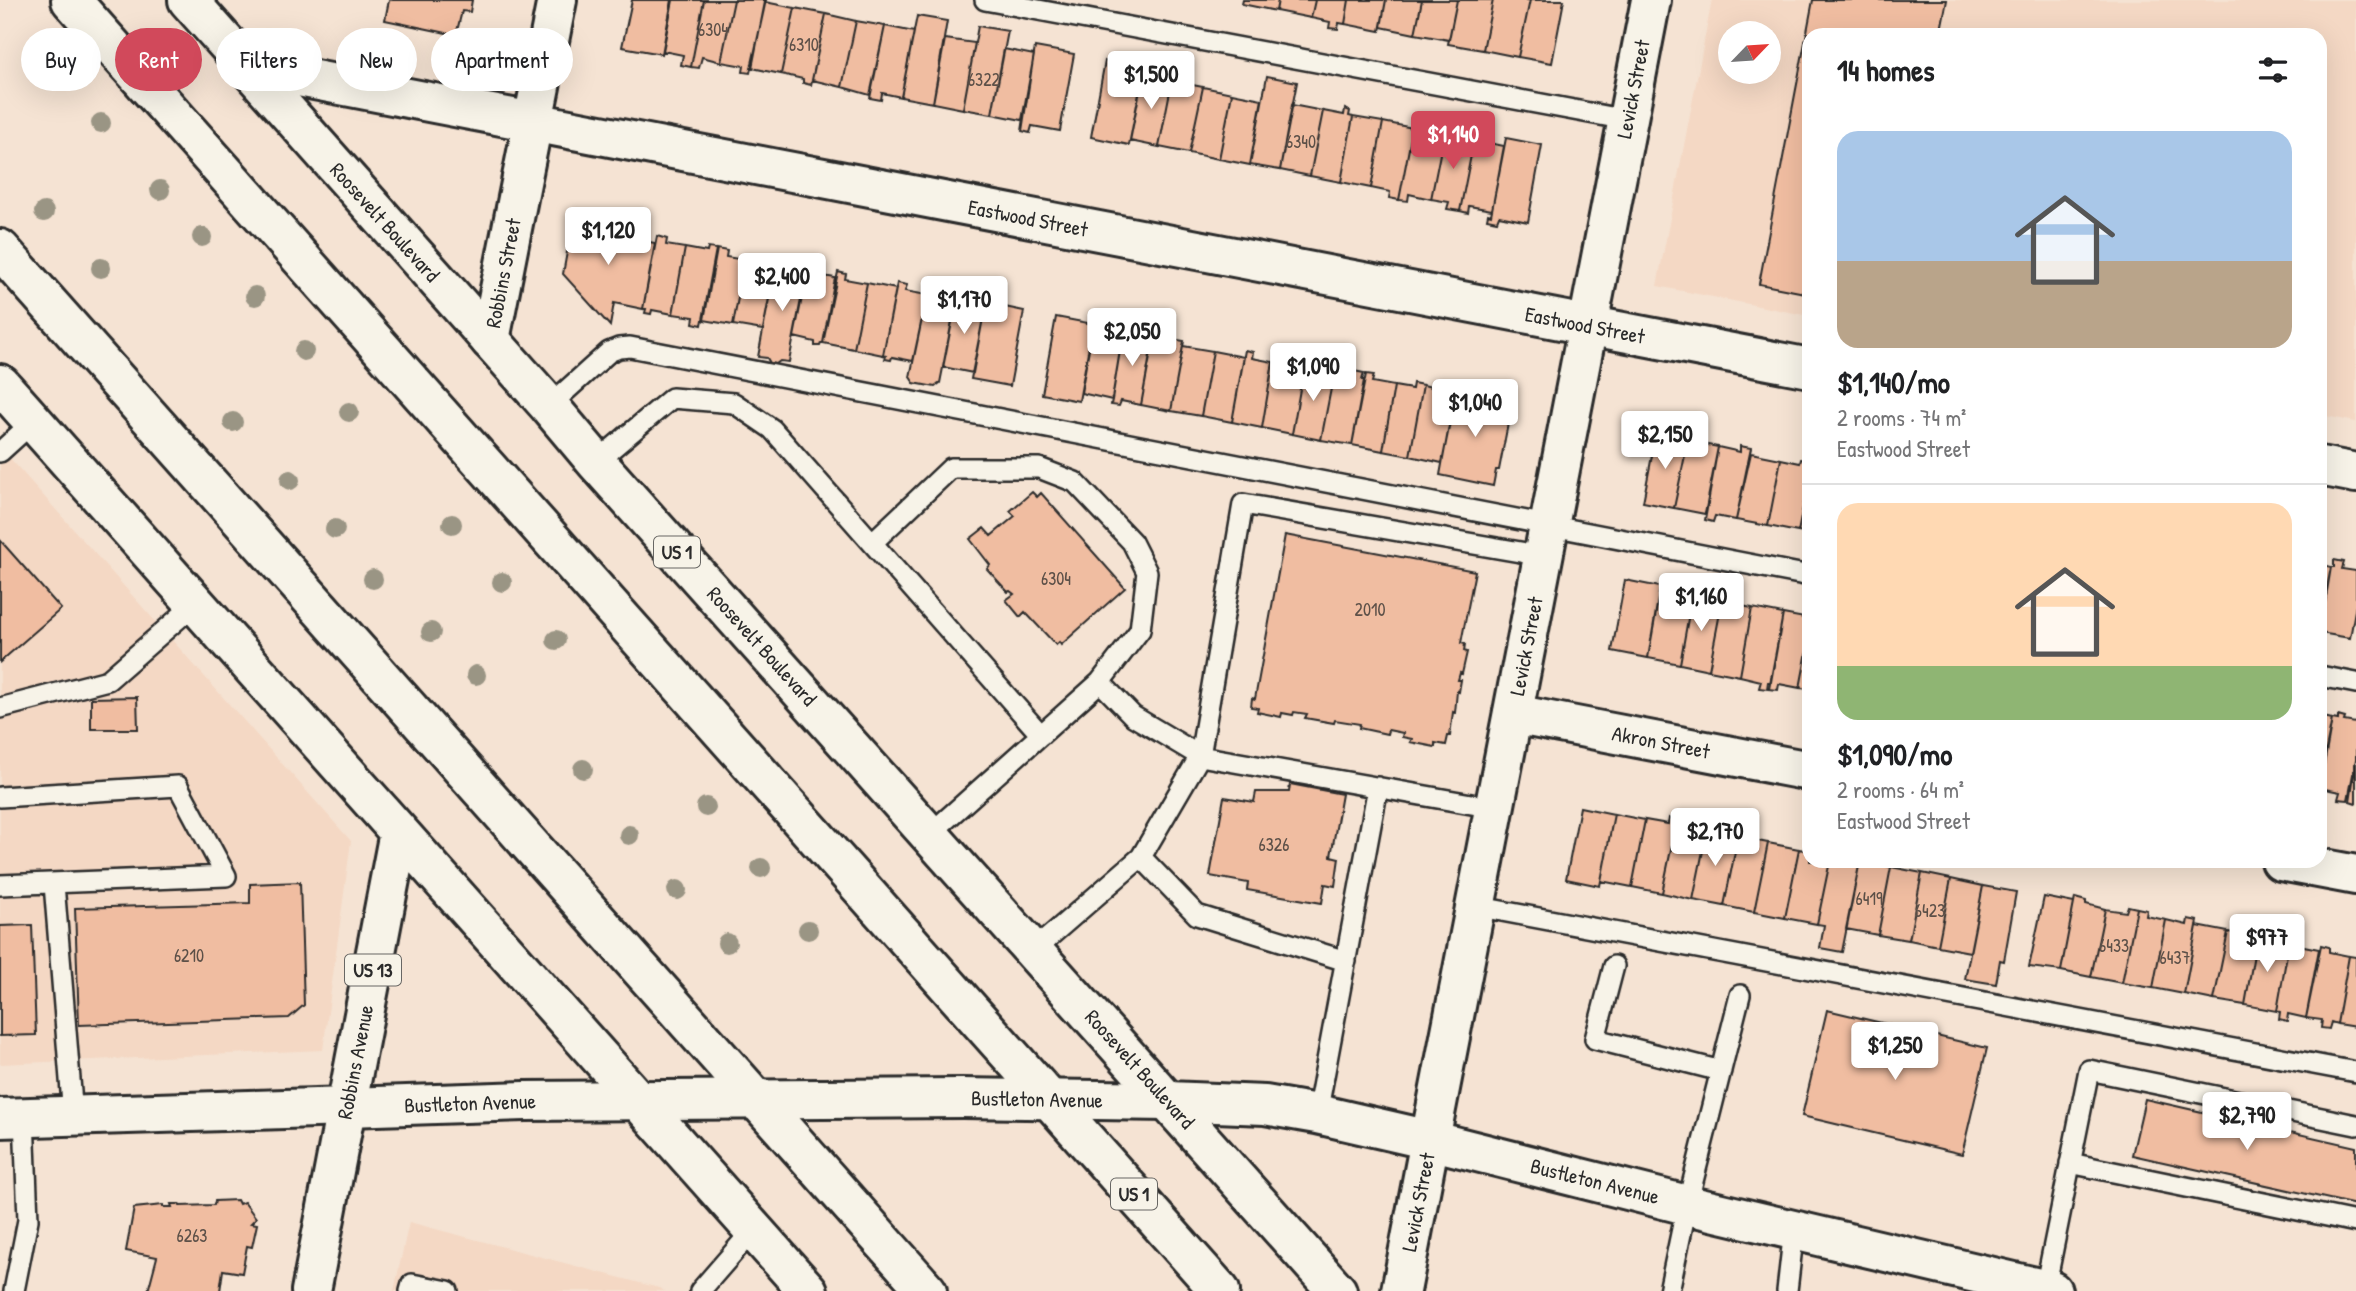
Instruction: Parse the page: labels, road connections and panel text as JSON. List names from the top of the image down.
{
  "streets": {
    "main road": [
      "Levick Street",
      "Eastwood Street",
      "Roosevelt Boulevard",
      "Robbins Street",
      "US 1",
      "Akron Street",
      "US 13",
      "Robbins Avenue",
      "Bustleton Avenue"
    ]
  },
  "crossings": [
    ["Levick Street", "Eastwood Street"],
    ["Levick Street", "Akron Street"],
    ["Levick Street", "Bustleton Avenue"],
    ["Eastwood Street", "Robbins Street"],
    ["Roosevelt Boulevard", "Robbins Street"],
    ["Roosevelt Boulevard", "Bustleton Avenue"],
    ["US 1", "Bustleton Avenue"],
    ["Robbins Avenue", "Bustleton Avenue"]
  ],
  "house_numbers": [
    "6304",
    "6310",
    "6322",
    "6340",
    "6304",
    "2010",
    "6326",
    "6419",
    "6423",
    "6433",
    "6210",
    "6437",
    "6263"
  ],
  "north": "top right",
  "page": {
    "chip": [
      "Buy",
      "Rent",
      "Filters",
      "New",
      "Apartment"
    ],
    "heading": "14 homes",
    "price": [
      "$1,500",
      "$1,140",
      "$1,120",
      "$2,400",
      "$1,170",
      "$2,050",
      "$1,090",
      "$1,040",
      "$2,150",
      "$1,160",
      "$2,170",
      "$977",
      "$1,250",
      "$2,790"
    ],
    "list": [
      {
        "name": "$1,140/mo",
        "note": "2 rooms · 74 m² · Eastwood Street"
      },
      {
        "name": "$1,090/mo",
        "note": "2 rooms · 64 m² · Eastwood Street"
      }
    ]
  }
}
